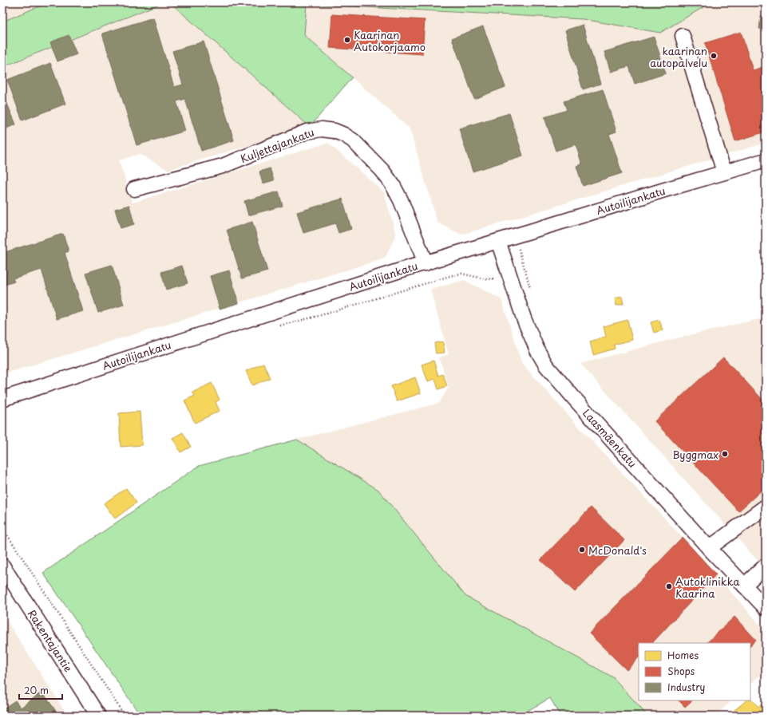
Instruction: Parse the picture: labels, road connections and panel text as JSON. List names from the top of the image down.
{
  "streets": {
    "street": [
      "Kuljettajankatu",
      "Autoilijankatu",
      "Laasmäenkatu",
      "Rakentajantie"
    ]
  },
  "crossings": [
    ["Kuljettajankatu", "Autoilijankatu"],
    ["Autoilijankatu", "Laasmäenkatu"]
  ],
  "places": [
    "Kaarinan Autokorjaamo",
    "kaarinan autopalvelu",
    "Byggmax",
    "McDonald's",
    "Autoklinikka Kaarina"
  ],
  "legend": ["Homes", "Shops", "Industry"],
  "scale_bar": "20 m"
}
